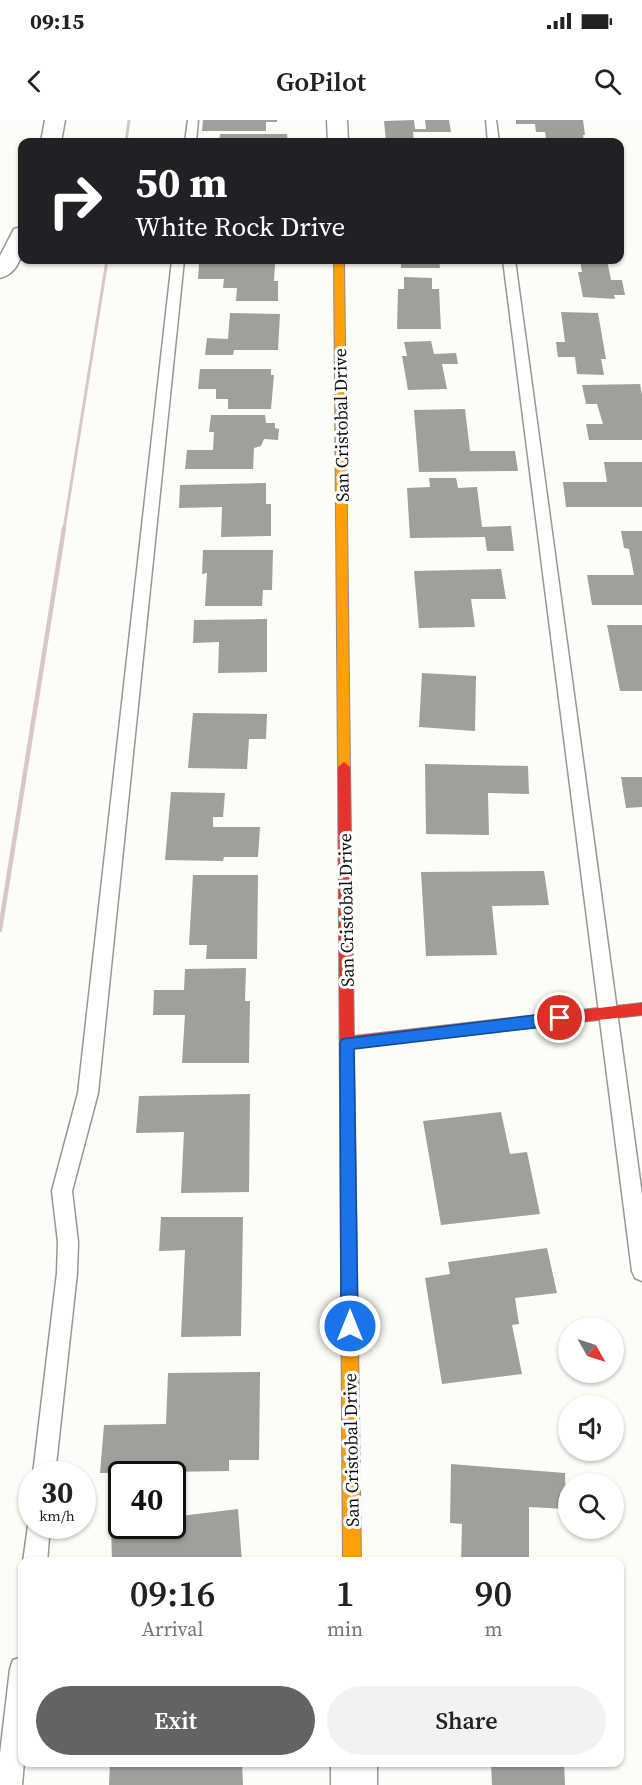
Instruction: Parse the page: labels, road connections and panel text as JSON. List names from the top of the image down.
{
  "streets": {
    "street": ["San Cristobal Drive"]
  },
  "north": "bottom right",
  "page": {
    "status": "09:15",
    "header": "GoPilot",
    "turn": ["50 m", "White Rock Drive"],
    "speed": "30 km/h",
    "limit": "40",
    "eta": [
      "09:16",
      "Arrival",
      "1",
      "min",
      "90",
      "m"
    ],
    "buttons": ["Exit", "Share"]
  }
}
